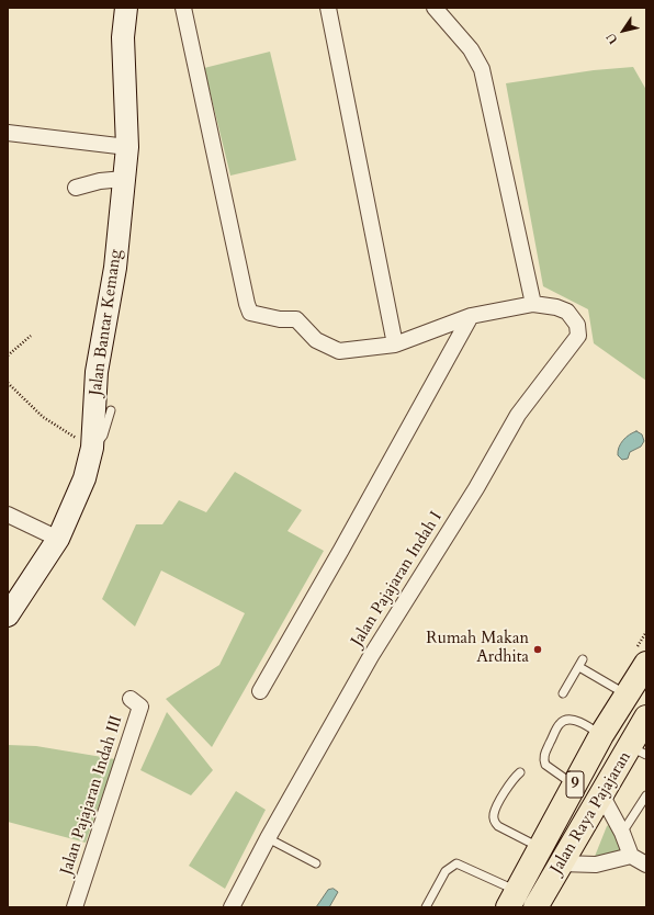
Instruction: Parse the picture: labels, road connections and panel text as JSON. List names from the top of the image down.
{
  "streets": {
    "highway": ["9", "Jalan Raya Pajajaran"],
    "street": ["Jalan Bantar Kemang", "Jalan Pajajaran Indah I", "Jalan Pajajaran Indah III"]
  },
  "places": ["Rumah Makan Ardhita"],
  "north": "bottom left"
}
